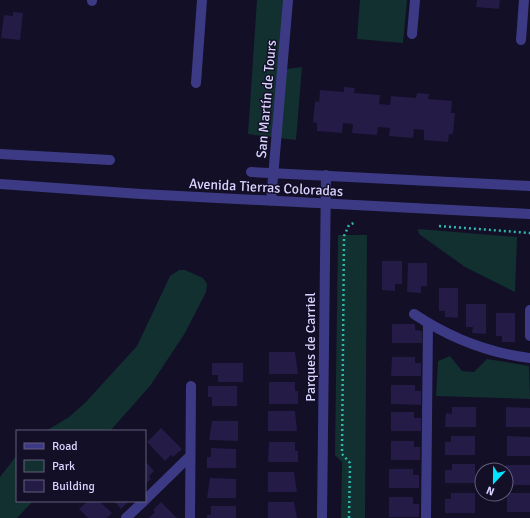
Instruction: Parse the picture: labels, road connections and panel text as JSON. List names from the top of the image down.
{
  "streets": {
    "street": ["San Martín de Tours", "Avenida Tierras Coloradas", "Parques de Carriel"]
  },
  "crossings": [
    ["San Martín de Tours", "Avenida Tierras Coloradas"],
    ["Avenida Tierras Coloradas", "Parques de Carriel"]
  ],
  "legend": ["Road", "Park", "Building"],
  "north": "bottom"
}
